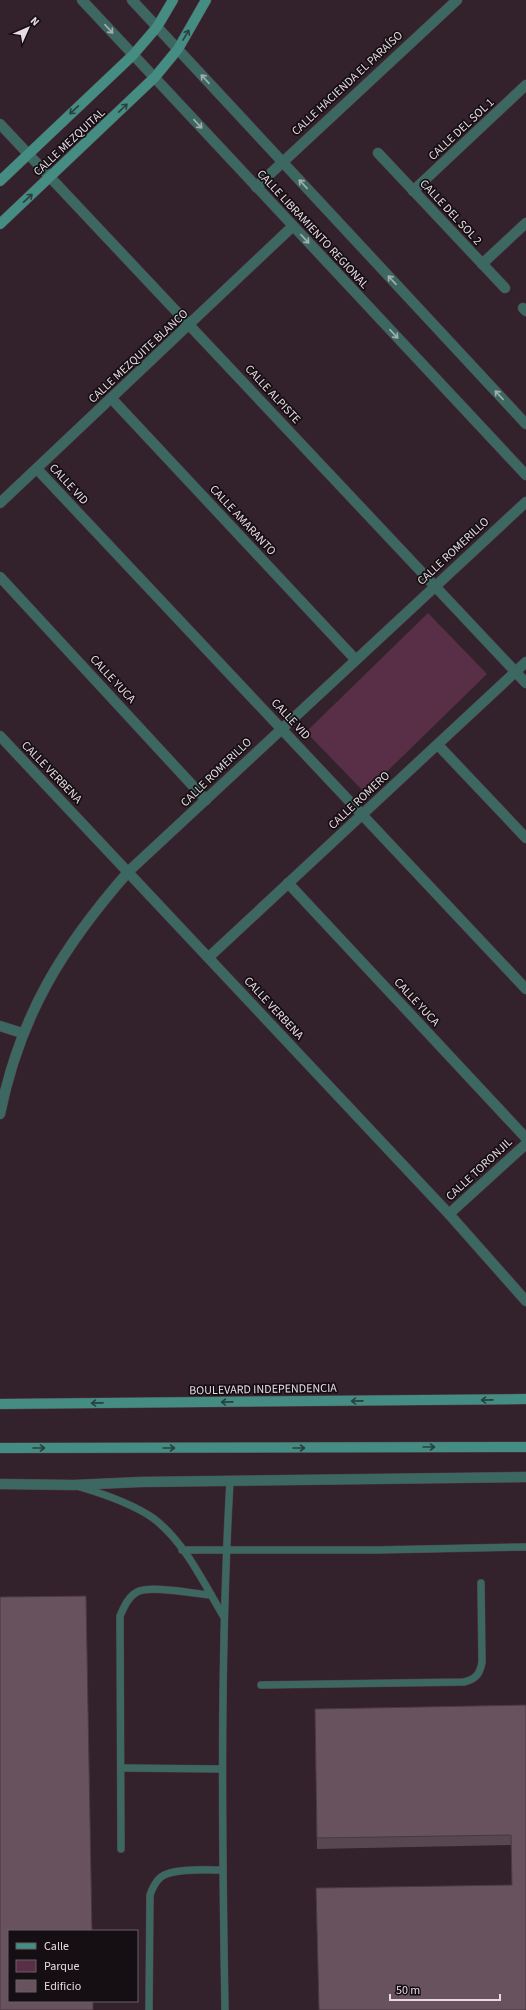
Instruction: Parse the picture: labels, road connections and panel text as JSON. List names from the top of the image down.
{
  "streets": {
    "main road": ["CALLE MEZQUITAL", "BOULEVARD INDEPENDENCIA"],
    "street": [
      "CALLE HACIENDA EL PARAÍSO",
      "CALLE DEL SOL 1",
      "CALLE DEL SOL 2",
      "CALLE LIBRAMIENTO REGIONAL",
      "CALLE MEZQUITE BLANCO",
      "CALLE ALPISTE",
      "CALLE VID",
      "CALLE AMARANTO",
      "CALLE ROMERILLO",
      "CALLE YUCA",
      "CALLE VERBENA",
      "CALLE ROMERO",
      "CALLE TORONJIL"
    ]
  },
  "crossings": [
    ["CALLE HACIENDA EL PARAÍSO", "CALLE LIBRAMIENTO REGIONAL"],
    ["CALLE DEL SOL 1", "CALLE DEL SOL 2"],
    ["CALLE MEZQUITAL", "CALLE LIBRAMIENTO REGIONAL"],
    ["CALLE MEZQUITAL", "CALLE ALPISTE"],
    ["CALLE LIBRAMIENTO REGIONAL", "CALLE MEZQUITE BLANCO"],
    ["CALLE MEZQUITE BLANCO", "CALLE ALPISTE"],
    ["CALLE MEZQUITE BLANCO", "CALLE VID"],
    ["CALLE MEZQUITE BLANCO", "CALLE AMARANTO"],
    ["CALLE ALPISTE", "CALLE ROMERILLO"],
    ["CALLE ALPISTE", "CALLE ROMERO"],
    ["CALLE VID", "CALLE ROMERILLO"],
    ["CALLE VID", "CALLE ROMERO"],
    ["CALLE AMARANTO", "CALLE ROMERILLO"],
    ["CALLE ROMERILLO", "CALLE YUCA"],
    ["CALLE ROMERILLO", "CALLE VERBENA"],
    ["CALLE YUCA", "CALLE ROMERO"],
    ["CALLE VERBENA", "CALLE ROMERO"],
    ["CALLE VERBENA", "CALLE TORONJIL"]
  ],
  "legend": ["Calle", "Parque", "Edificio"],
  "scale_bar": "50 m",
  "north": "top right"
}
